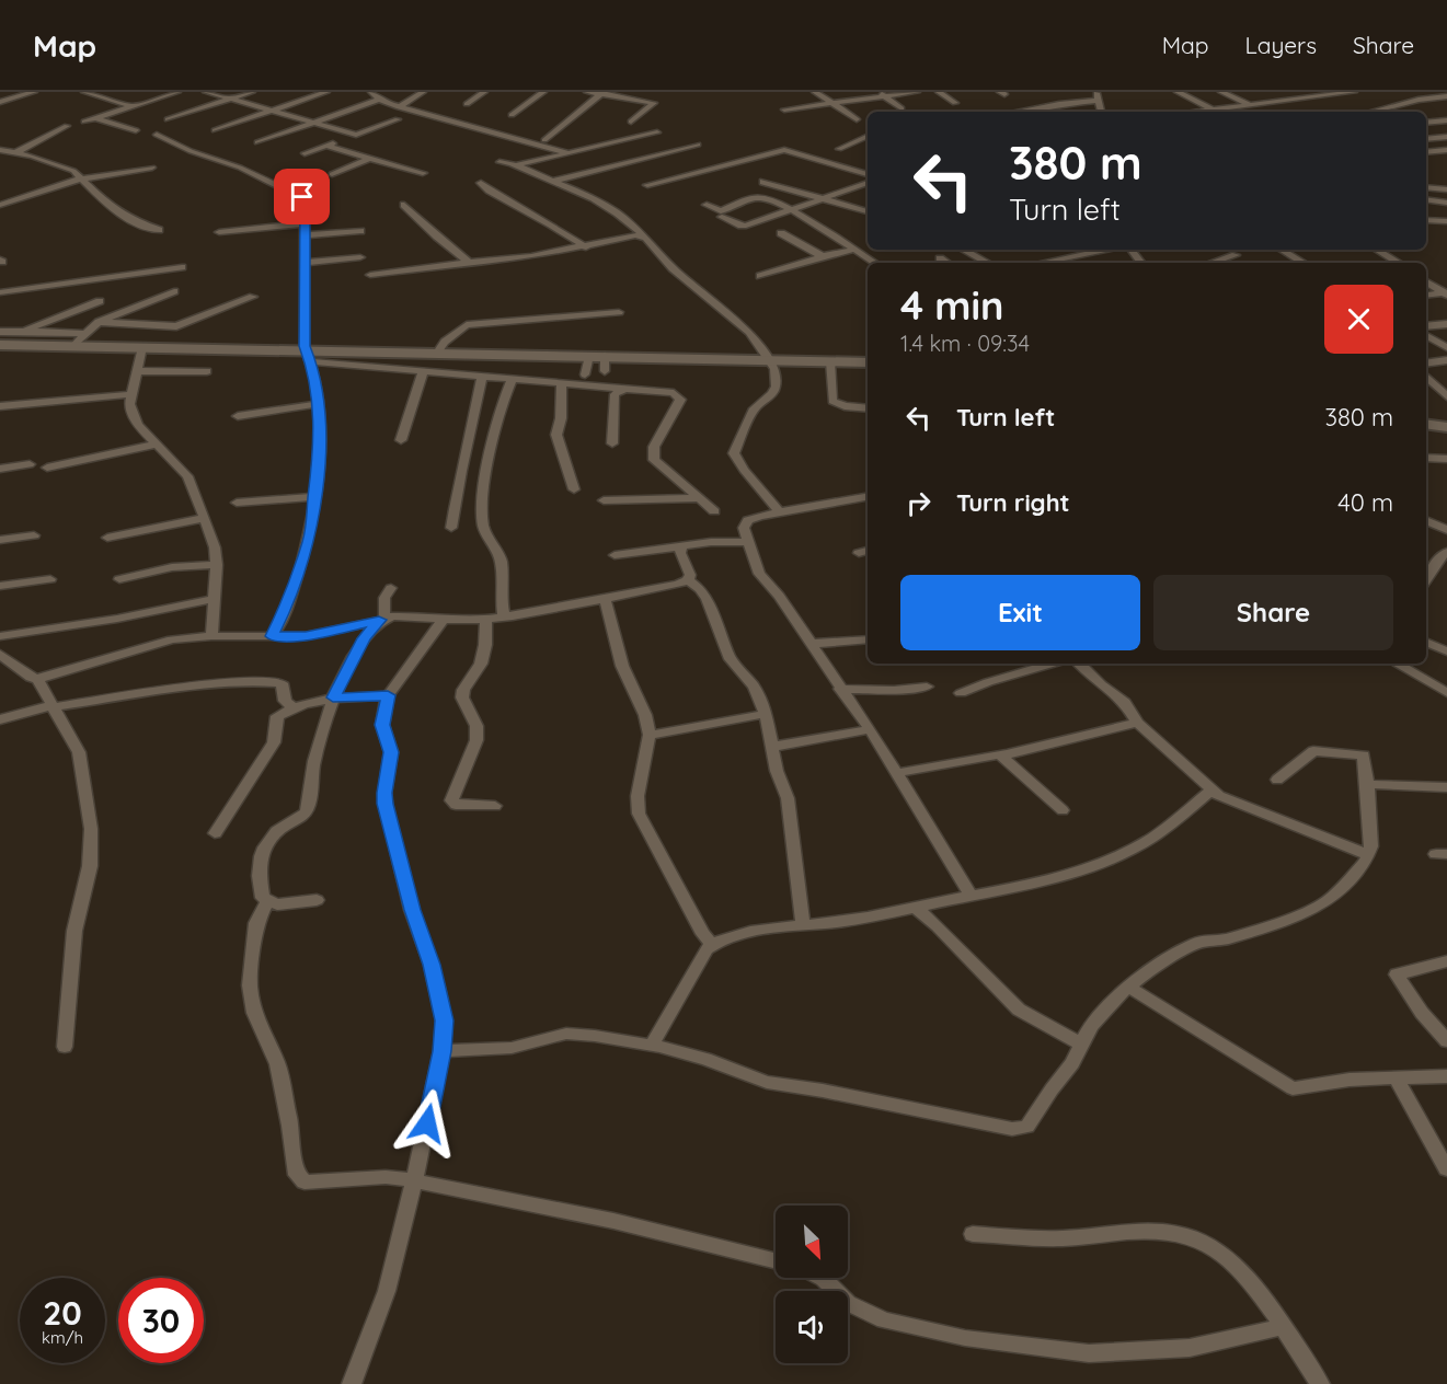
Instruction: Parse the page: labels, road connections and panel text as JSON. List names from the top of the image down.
{
  "north": "bottom right",
  "page": {
    "header": "Map",
    "nav": ["Map", "Layers", "Share"],
    "turn": ["380 m", "Turn left"],
    "heading": ["4 min", "1.4 km · 09:34"],
    "list": [
      {
        "name": "Turn left",
        "value": "380 m"
      },
      {
        "name": "Turn right",
        "value": "40 m"
      }
    ],
    "buttons": ["Exit", "Share"],
    "speed": "20 km/h",
    "limit": "30"
  }
}
